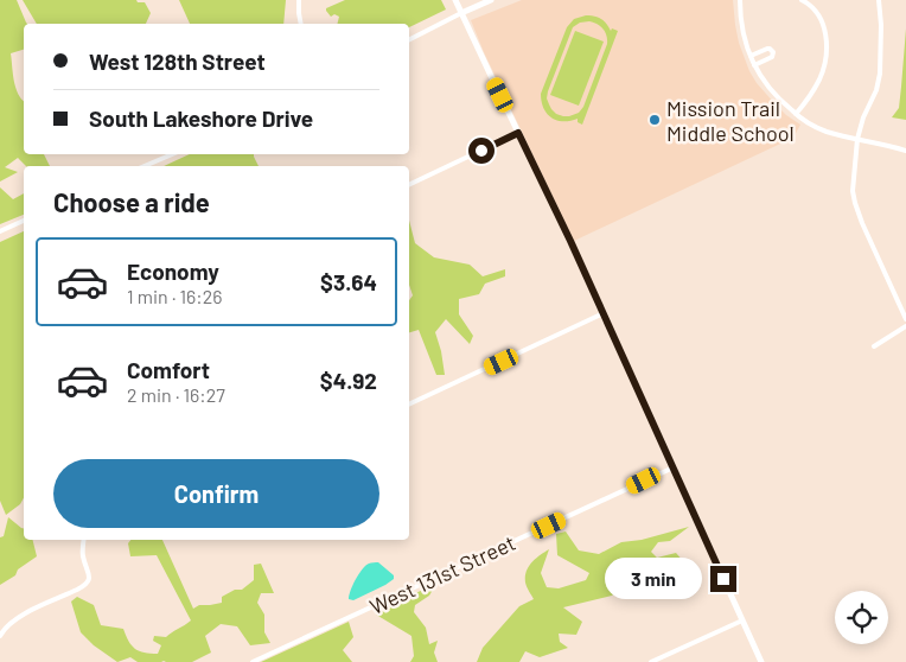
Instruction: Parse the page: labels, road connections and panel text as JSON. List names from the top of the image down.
{
  "streets": {
    "street": ["West 131st Street"]
  },
  "places": ["Mission Trail Middle School"],
  "page": {
    "banner": ["West 128th Street", "South Lakeshore Drive"],
    "heading": "Choose a ride",
    "list": [
      {
        "name": "Economy",
        "note": "1 min · 16:26",
        "value": "$3.64"
      },
      {
        "name": "Comfort",
        "note": "2 min · 16:27",
        "value": "$4.92"
      }
    ],
    "buttons": "Confirm",
    "bubble": "3 min"
  }
}
